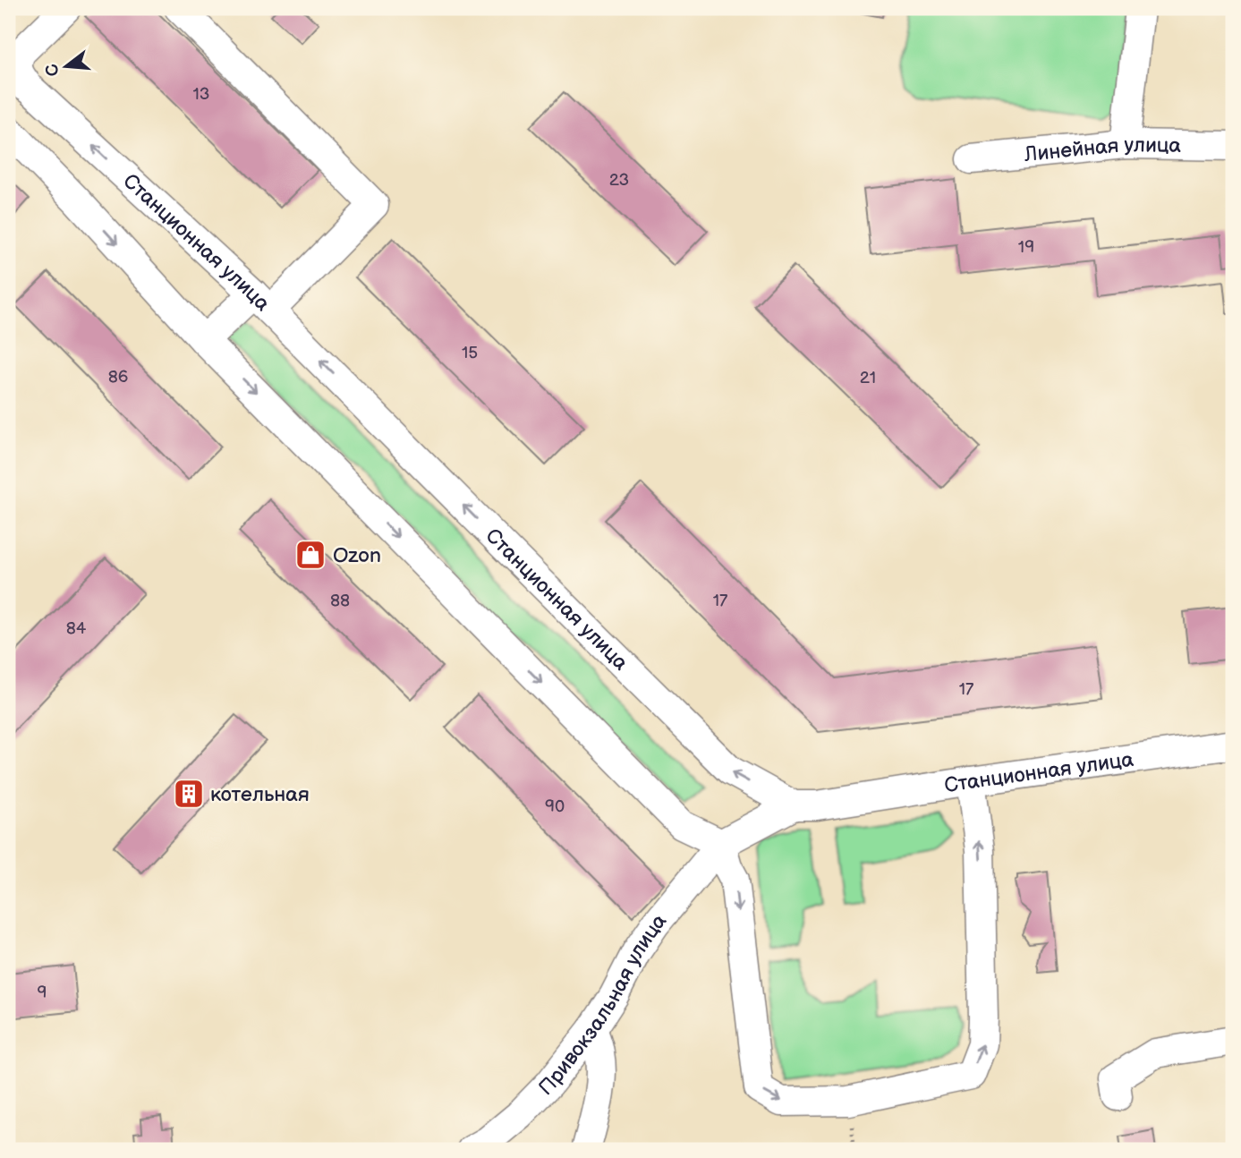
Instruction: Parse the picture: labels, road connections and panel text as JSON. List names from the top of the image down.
{
  "streets": {
    "street": ["Линейная улица", "Станционная улица", "Привокзальная улица"]
  },
  "places": {
    "shop": ["Ozon"],
    "building": ["котельная"]
  },
  "house_numbers": [
    "13",
    "23",
    "19",
    "15",
    "86",
    "21",
    "88",
    "17",
    "84",
    "17",
    "90",
    "9"
  ],
  "north": "left"
}
